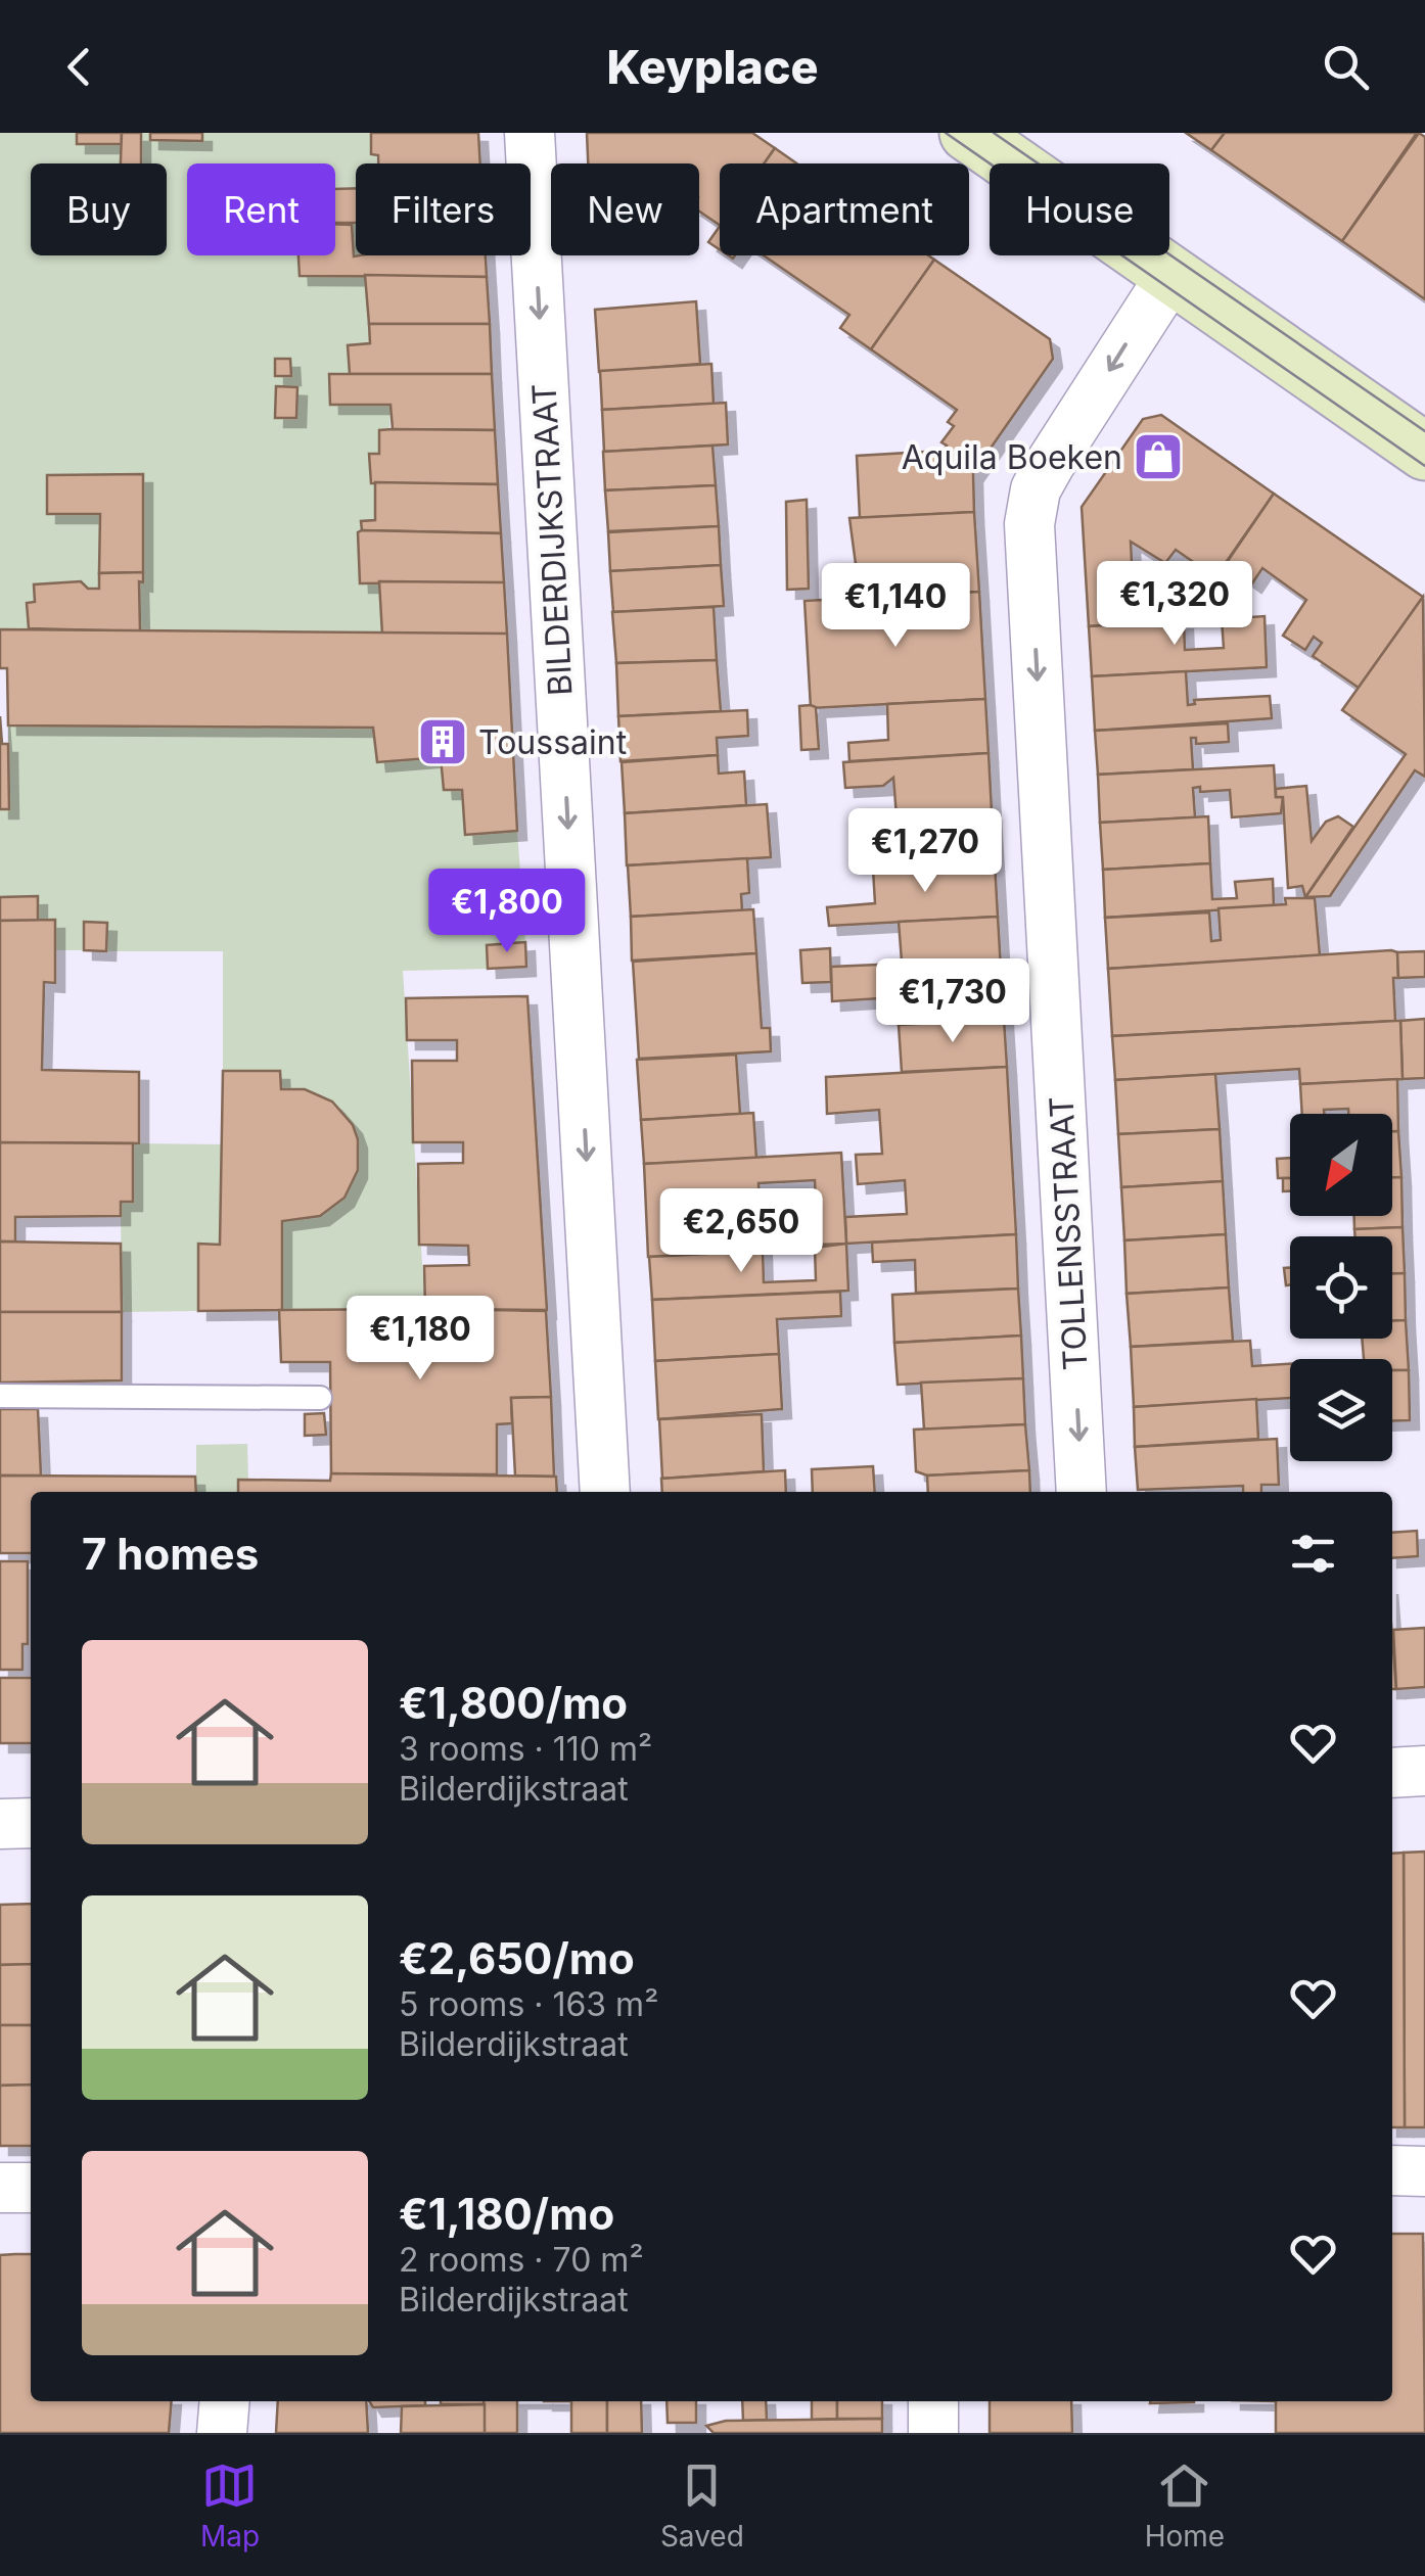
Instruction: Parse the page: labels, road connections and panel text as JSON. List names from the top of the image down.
{
  "streets": {
    "street": ["BILDERDIJKSTRAAT", "TOLLENSSTRAAT"]
  },
  "one_way": ["BILDERDIJKSTRAAT", "TOLLENSSTRAAT"],
  "places": {
    "shop": ["Aquila Boeken"],
    "building": ["Toussaint"]
  },
  "north": "bottom left",
  "page": {
    "header": "Keyplace",
    "chip": [
      "Buy",
      "Rent",
      "Filters",
      "New",
      "Apartment",
      "House"
    ],
    "price": [
      "€1,320",
      "€1,140",
      "€1,270",
      "€1,800",
      "€1,730",
      "€2,650",
      "€1,180"
    ],
    "heading": "7 homes",
    "list": [
      {
        "name": "€1,800/mo",
        "note": "3 rooms · 110 m² · Bilderdijkstraat"
      },
      {
        "name": "€2,650/mo",
        "note": "5 rooms · 163 m² · Bilderdijkstraat"
      },
      {
        "name": "€1,180/mo",
        "note": "2 rooms · 70 m² · Bilderdijkstraat"
      }
    ],
    "tabs": ["Map", "Saved", "Home"]
  }
}
